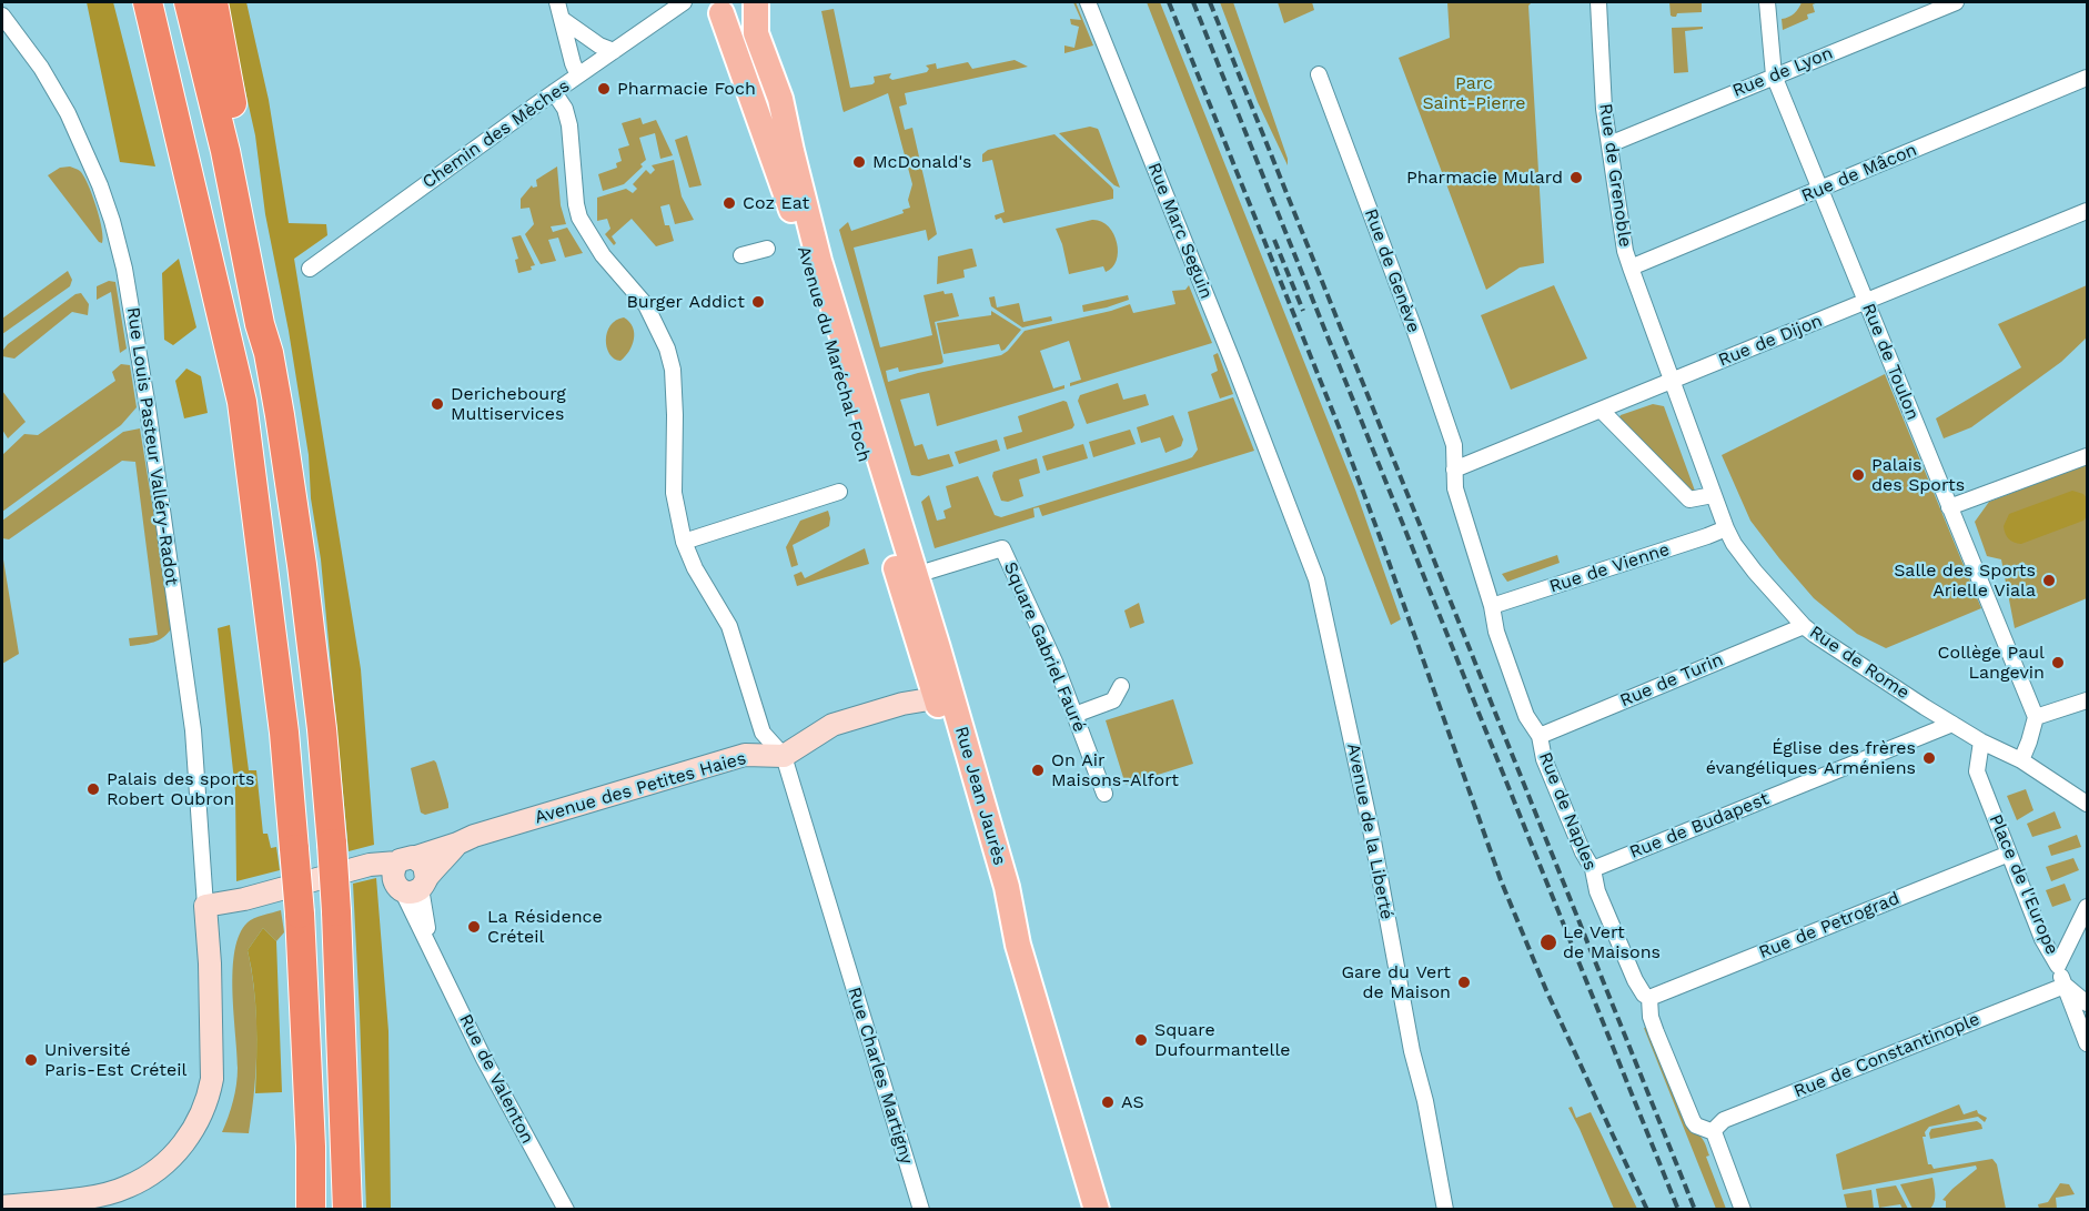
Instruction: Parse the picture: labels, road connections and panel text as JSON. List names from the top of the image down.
{
  "streets": {
    "main road": ["Avenue du Maréchal Foch", "Rue Jean Jaurès"],
    "street": [
      "Rue de Lyon",
      "Chemin des Mèches",
      "Rue de Mâcon",
      "Rue de Grenoble",
      "Rue Marc Seguin",
      "Rue de Genève",
      "Rue de Dijon",
      "Rue de Toulon",
      "Rue Louis Pasteur Valléry-Radot",
      "Rue de Vienne",
      "Square Gabriel Fauré",
      "Rue de Rome",
      "Rue de Turin",
      "Avenue des Petites Haies",
      "Rue de Naples",
      "Rue de Budapest",
      "Avenue de la Liberté",
      "Place de l'Europe",
      "Rue de Petrograd",
      "Rue de Constantinople",
      "Rue Charles Martigny",
      "Rue de Valenton"
    ]
  },
  "crossings": [
    ["Rue de Lyon", "Rue de Grenoble"],
    ["Rue de Lyon", "Rue de Toulon"],
    ["Rue de Mâcon", "Rue de Grenoble"],
    ["Rue de Mâcon", "Rue de Toulon"],
    ["Rue de Grenoble", "Rue de Dijon"],
    ["Rue de Grenoble", "Rue de Rome"],
    ["Rue Marc Seguin", "Avenue de la Liberté"],
    ["Rue de Genève", "Rue de Dijon"],
    ["Rue de Genève", "Rue de Naples"],
    ["Rue de Dijon", "Rue de Toulon"],
    ["Rue de Dijon", "Rue de Rome"],
    ["Rue de Dijon", "Rue de Naples"],
    ["Avenue du Maréchal Foch", "Square Gabriel Fauré"],
    ["Avenue du Maréchal Foch", "Rue Jean Jaurès"],
    ["Rue de Vienne", "Rue de Rome"],
    ["Rue de Vienne", "Rue de Naples"],
    ["Rue de Rome", "Rue de Turin"],
    ["Rue de Rome", "Rue de Budapest"],
    ["Rue de Rome", "Place de l'Europe"],
    ["Rue de Turin", "Rue de Naples"],
    ["Avenue des Petites Haies", "Rue Charles Martigny"],
    ["Avenue des Petites Haies", "Rue de Valenton"],
    ["Rue de Naples", "Rue de Budapest"],
    ["Rue de Naples", "Rue de Petrograd"],
    ["Rue de Naples", "Rue de Constantinople"],
    ["Place de l'Europe", "Rue de Petrograd"]
  ],
  "parks": ["Parc Saint-Pierre"],
  "places": [
    "Pharmacie Foch",
    "McDonald's",
    "Pharmacie Mulard",
    "Coz Eat",
    "Burger Addict",
    "Derichebourg Multiservices",
    "Palais des Sports",
    "Salle des Sports Arielle Viala",
    "Collège Paul Langevin",
    "Église des frères évangéliques Arméniens",
    "On Air Maisons-Alfort",
    "Palais des sports Robert Oubron",
    "La Résidence Créteil",
    "Le Vert de Maisons",
    "Gare du Vert de Maison",
    "Square Dufourmantelle",
    "Université Paris-Est Créteil",
    "AS"
  ]
}
